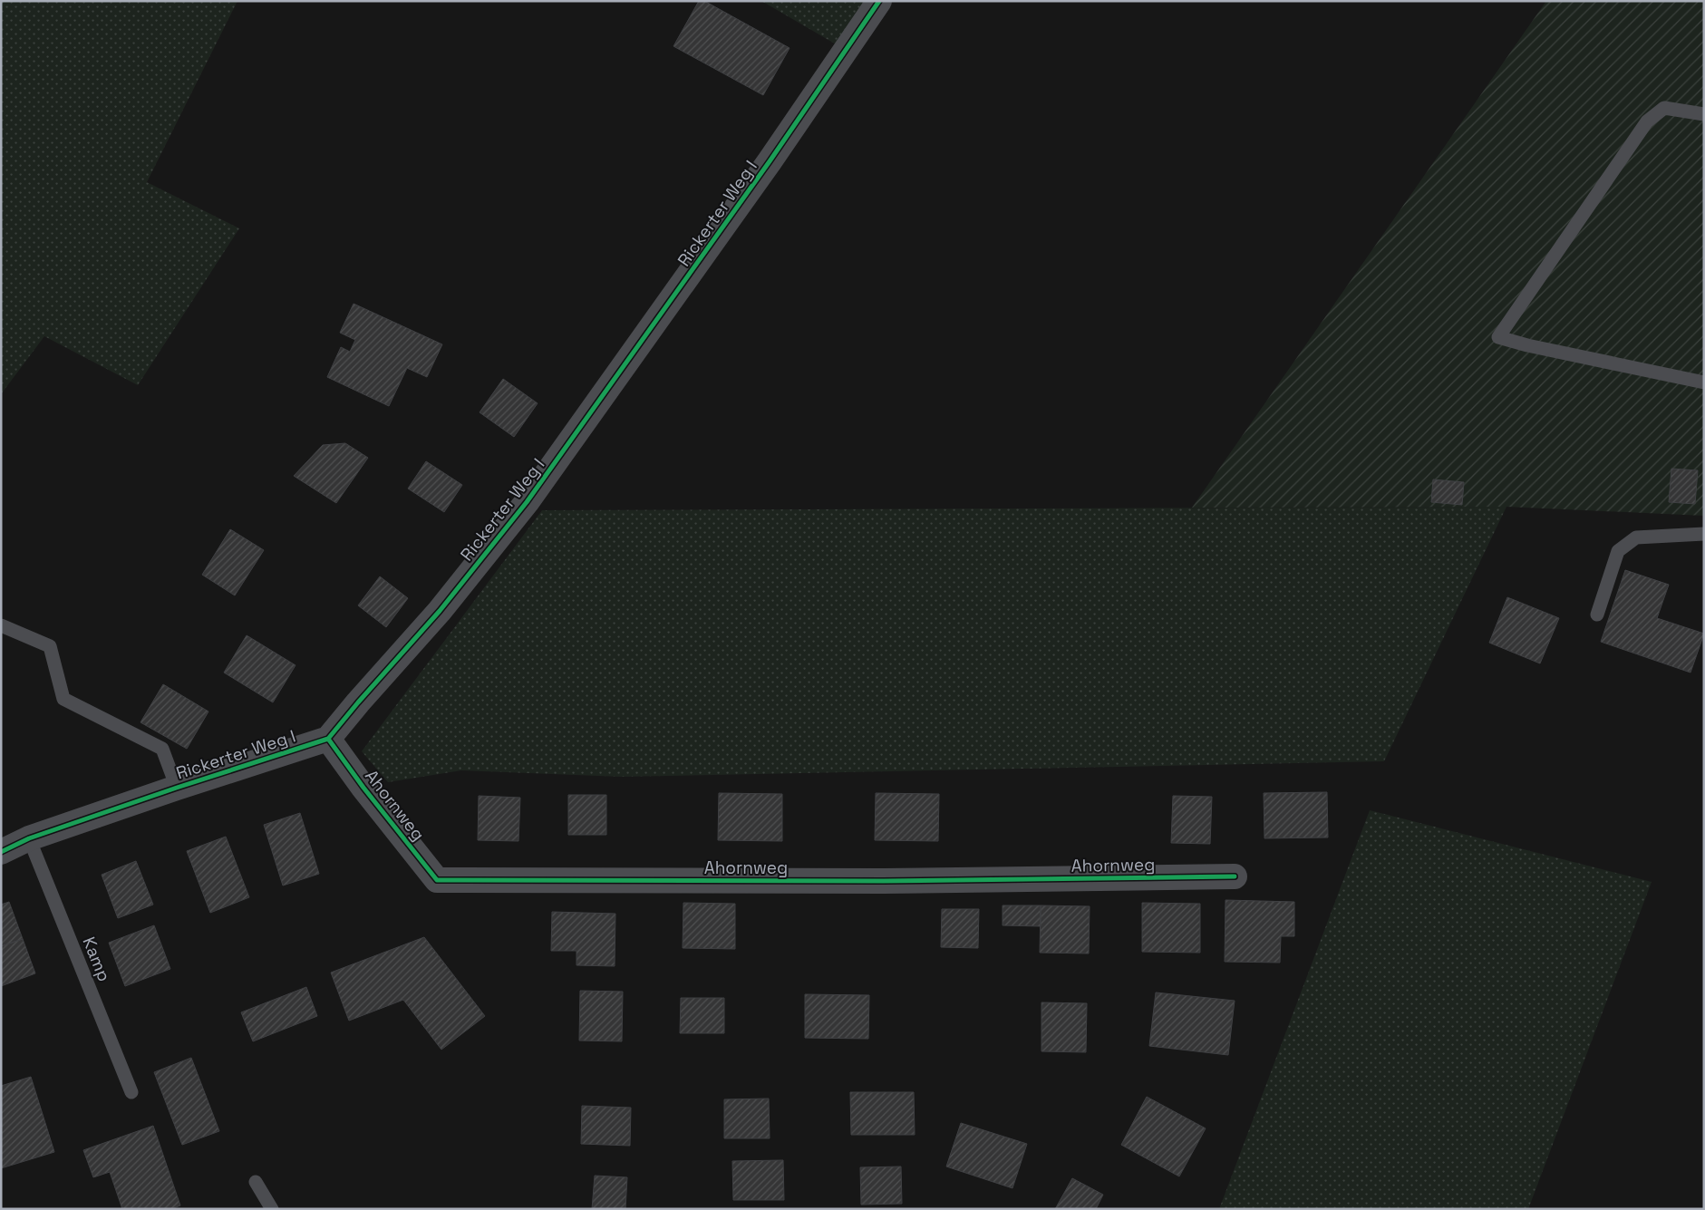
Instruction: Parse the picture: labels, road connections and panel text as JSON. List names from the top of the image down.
{
  "streets": {
    "street": ["Rickerter Weg I", "Ahornweg"],
    "lane": ["Kamp"]
  },
  "crossings": [
    ["Rickerter Weg I", "Ahornweg"],
    ["Rickerter Weg I", "Kamp"]
  ]
}
